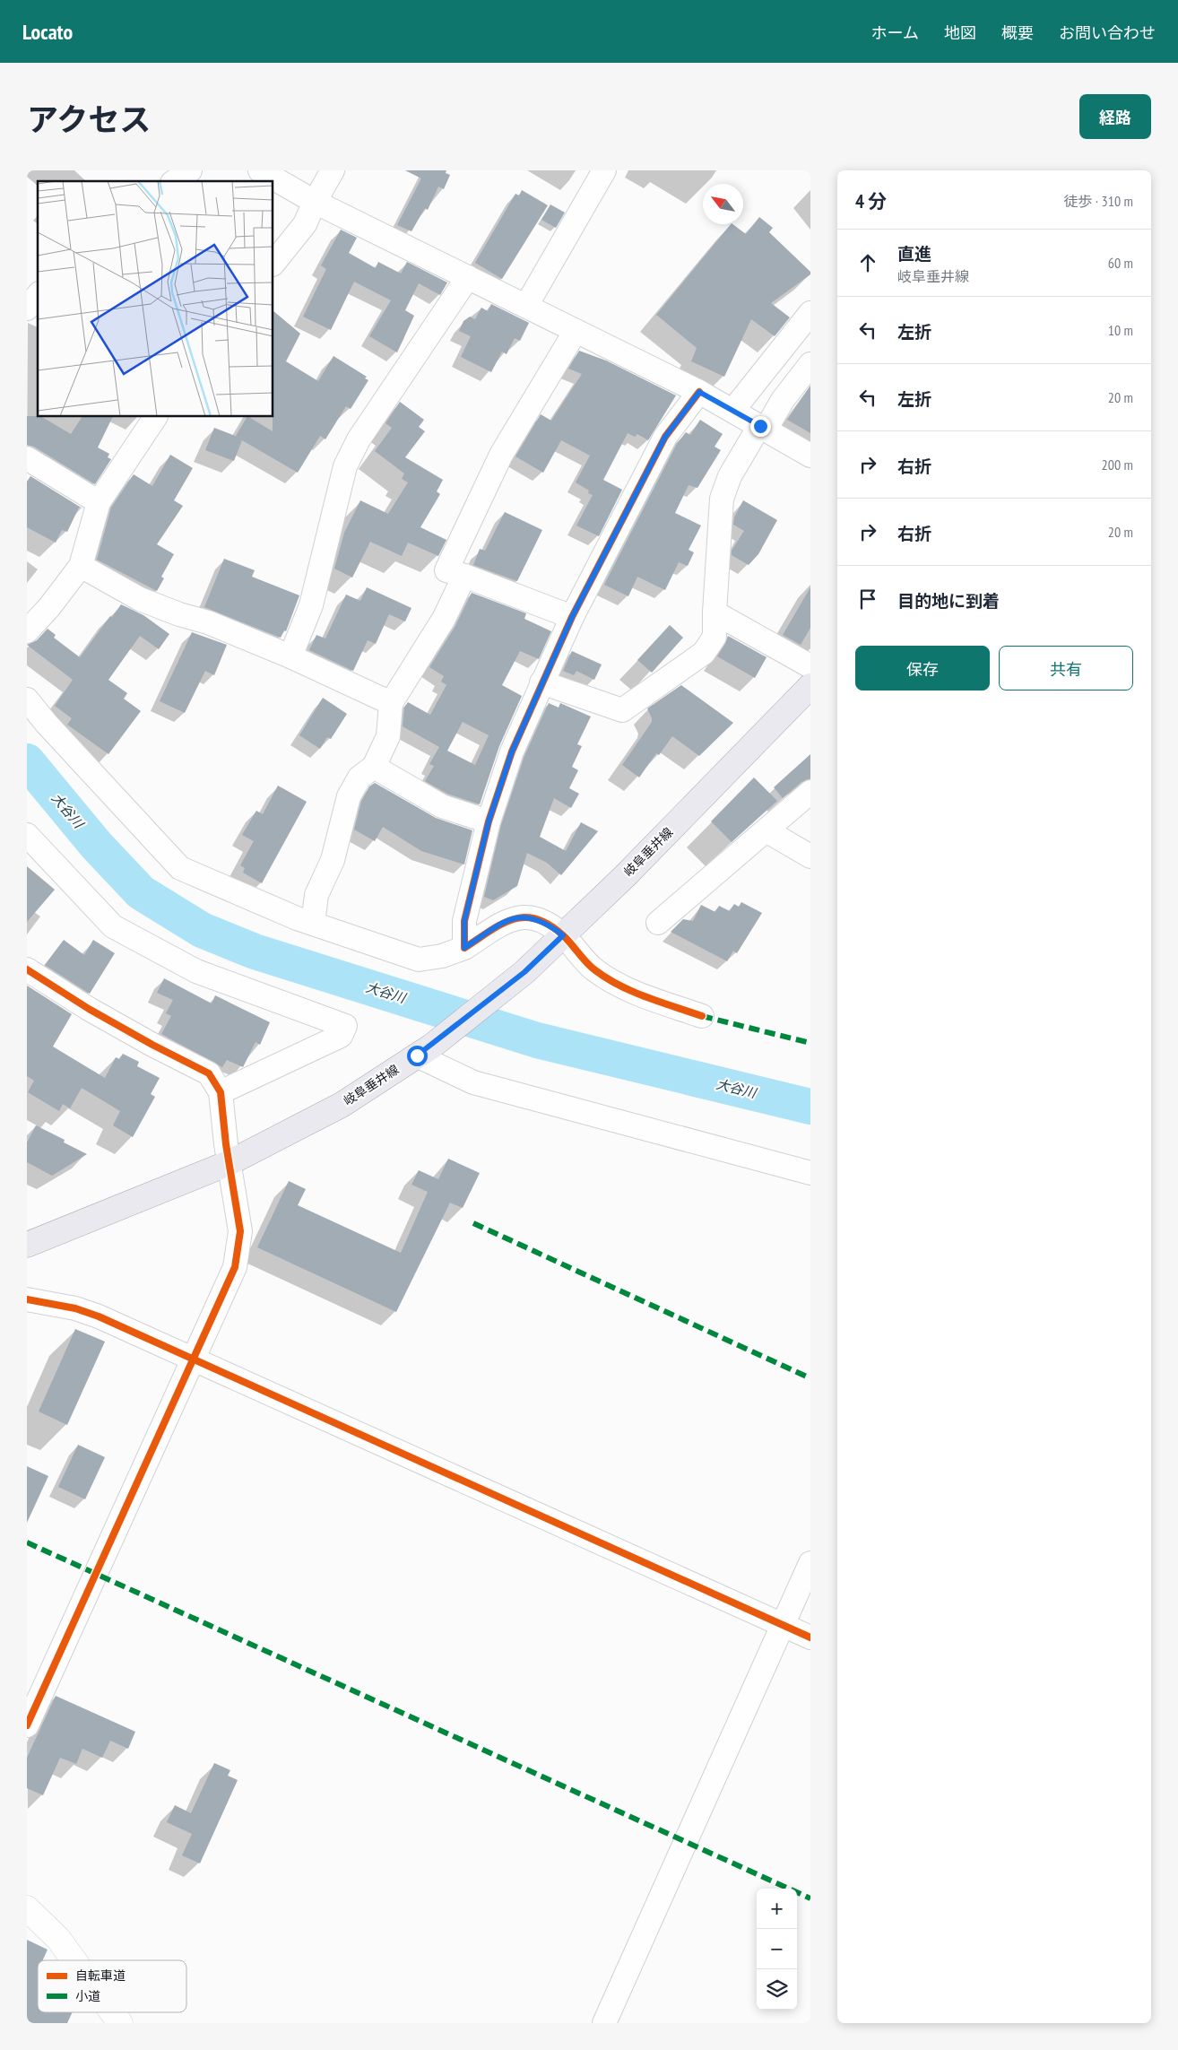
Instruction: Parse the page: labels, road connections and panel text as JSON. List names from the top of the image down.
{
  "streets": {
    "main road": ["岐阜垂井線"]
  },
  "water": ["大谷川"],
  "legend": ["自転車道", "小道"],
  "north": "top left",
  "page": {
    "header": "Locato",
    "nav": [
      "ホーム",
      "地図",
      "概要",
      "お問い合わせ"
    ],
    "title": "アクセス",
    "buttons": [
      "経路",
      ["保存", "共有"]
    ],
    "heading": ["4 分", "徒歩 · 310 m"],
    "list": [
      ["直進", "岐阜垂井線", "60 m"],
      ["左折", "10 m"],
      ["左折", "20 m"],
      ["右折", "200 m"],
      ["右折", "20 m"],
      "目的地に到着"
    ],
    "map_buttons": ["+", "−"]
  }
}
